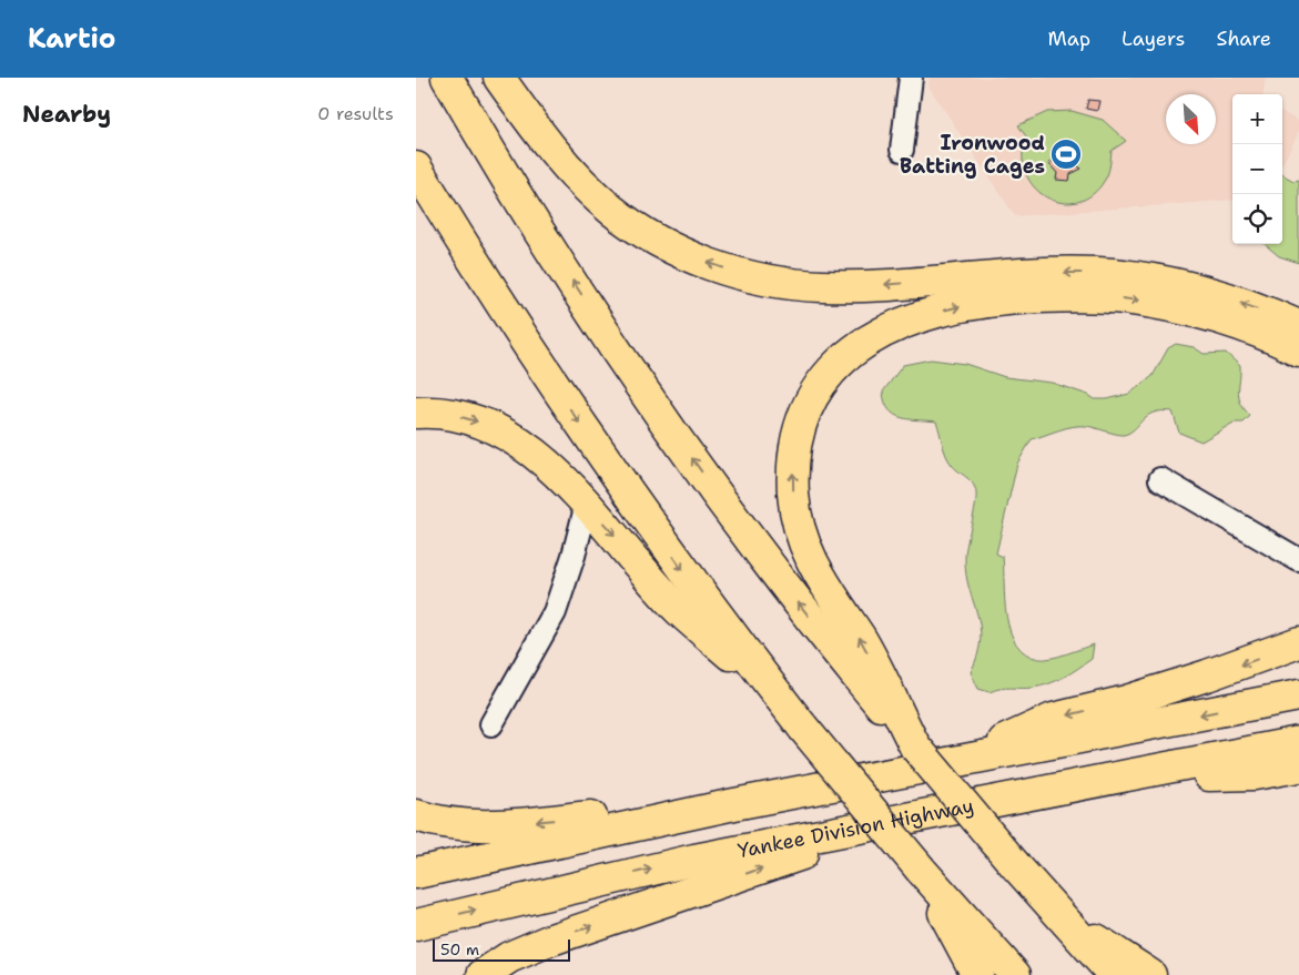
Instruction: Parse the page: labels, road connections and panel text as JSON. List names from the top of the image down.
{
  "streets": {
    "highway": ["Yankee Division Highway"]
  },
  "places": {
    "sports": ["Ironwood Batting Cages"]
  },
  "scale_bar": "50 m",
  "north": "bottom right",
  "page": {
    "header": "Kartio",
    "nav": ["Map", "Layers", "Share"],
    "heading": ["Nearby", "0 results"],
    "map_buttons": ["+", "−"],
    "scale": "50 m"
  }
}
